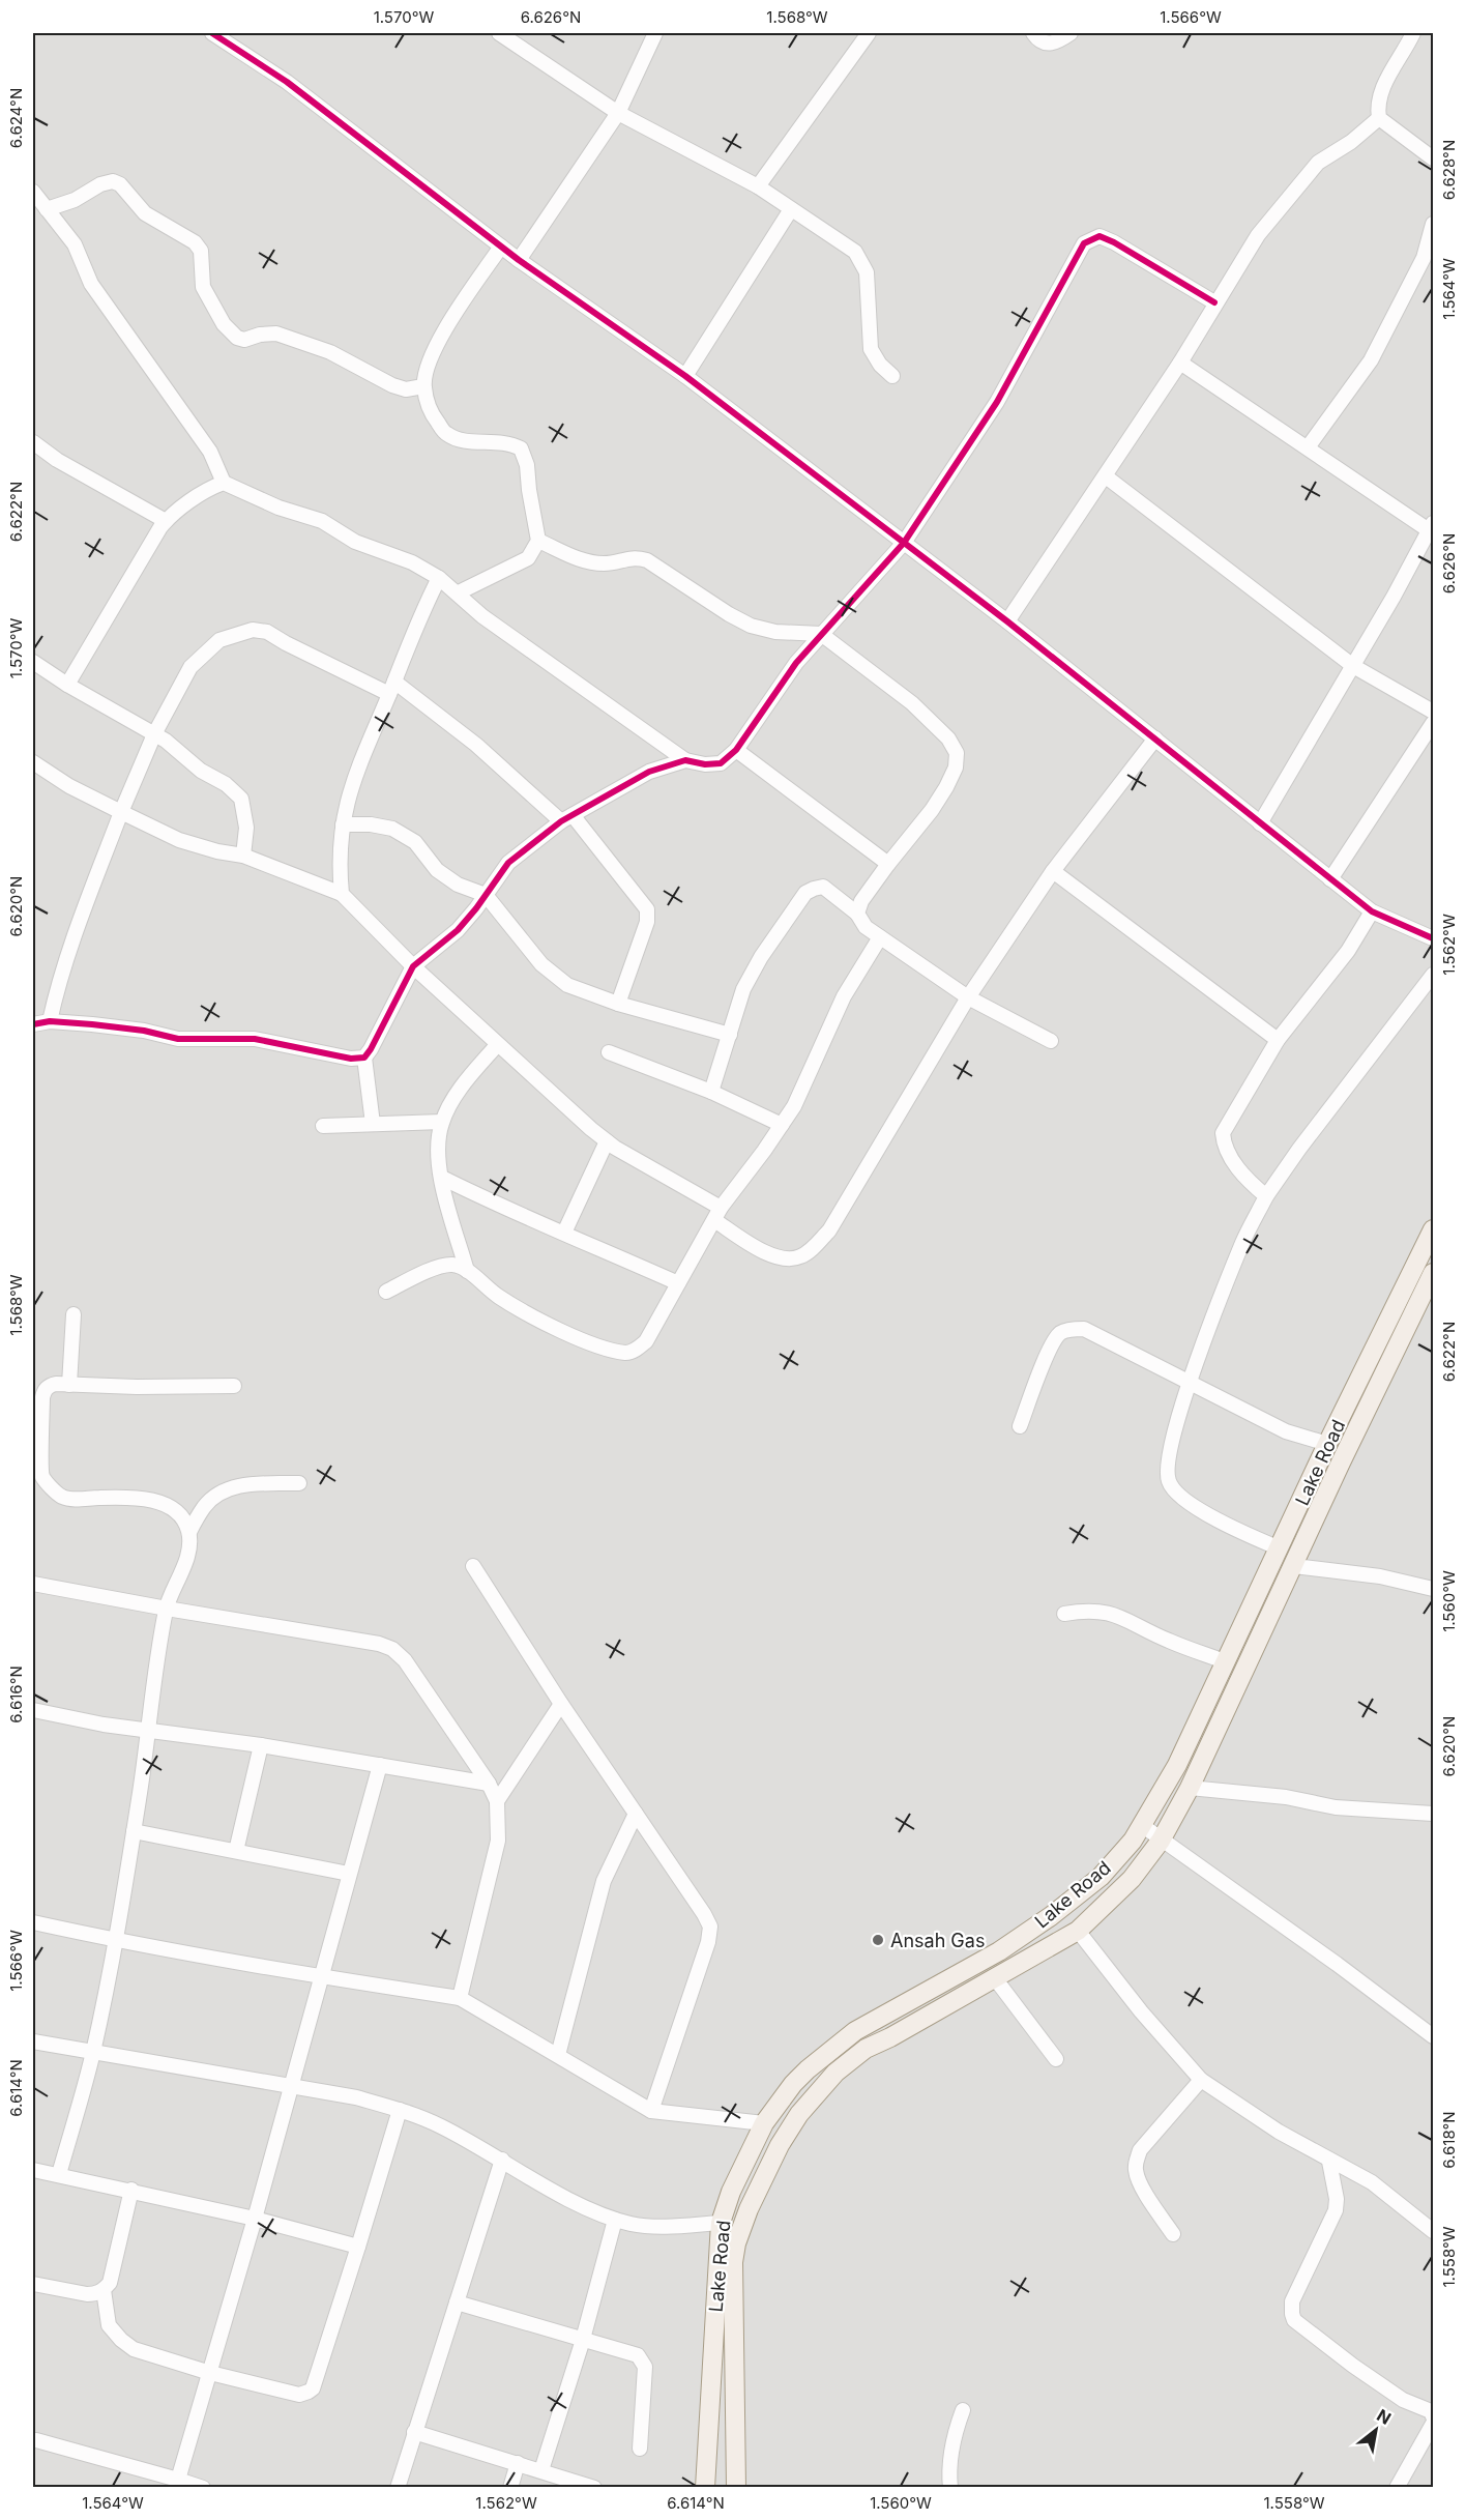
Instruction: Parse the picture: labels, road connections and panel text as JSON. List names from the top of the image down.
{
  "streets": {
    "main road": ["Lake Road"]
  },
  "places": ["Ansah Gas"],
  "north": "top right",
  "coordinates": [
    "1.570°W",
    "6.626°N",
    "1.568°W",
    "1.566°W",
    "6.624°N",
    "6.628°N",
    "1.564°W",
    "6.622°N",
    "6.620°N",
    "1.562°W",
    "1.560°W",
    "6.616°N",
    "6.614°N",
    "6.618°N",
    "1.558°W"
  ]
}
